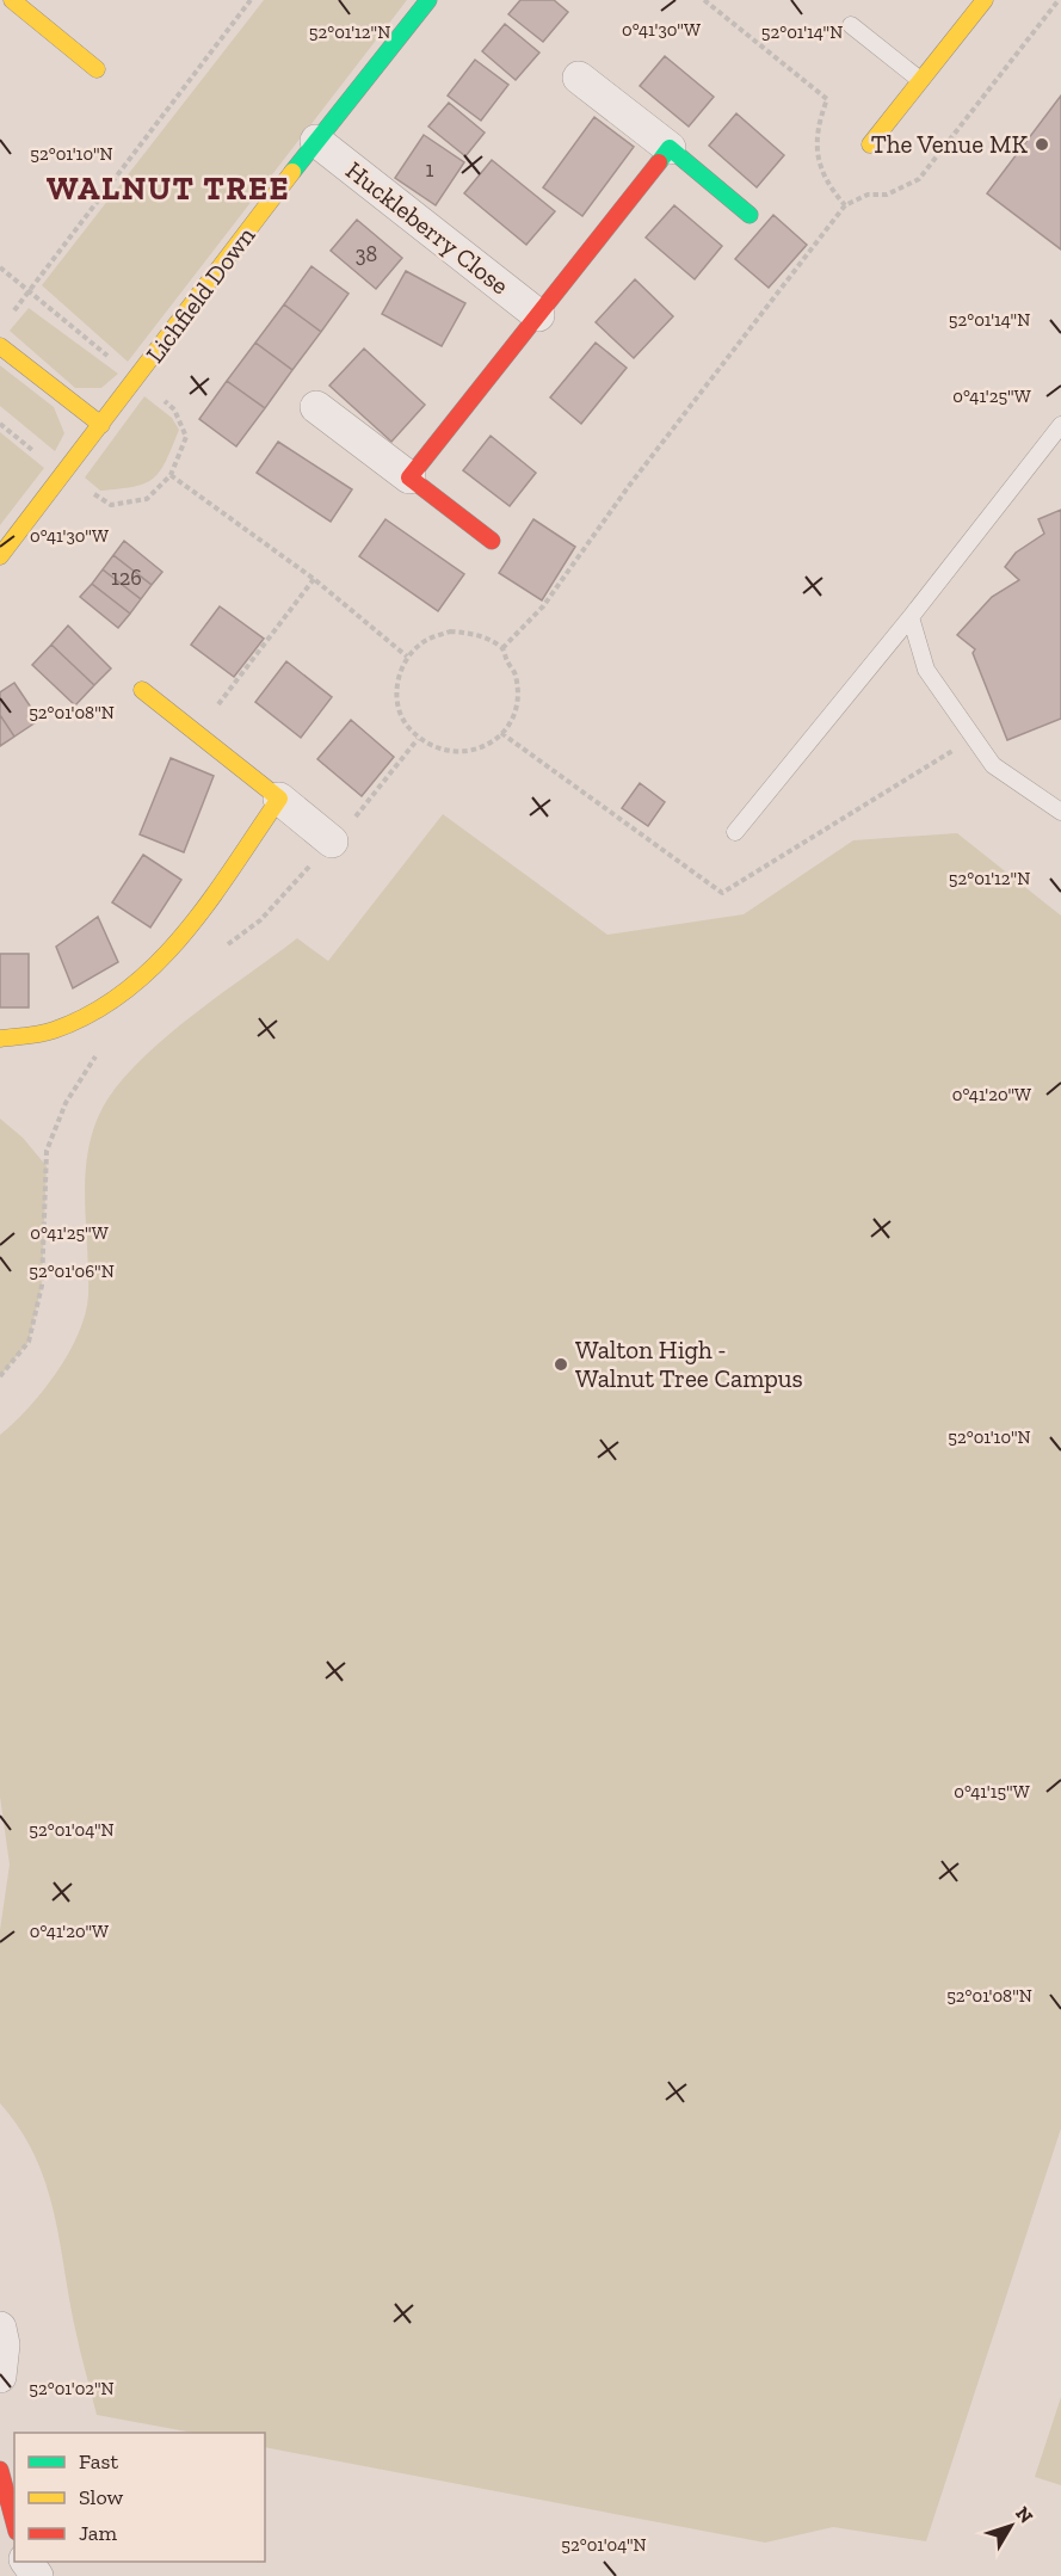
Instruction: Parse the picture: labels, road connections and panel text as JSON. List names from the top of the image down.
{
  "streets": {
    "street": ["Huckleberry Close", "Lichfield Down"]
  },
  "crossings": [
    ["Huckleberry Close", "Lichfield Down"]
  ],
  "districts": ["WALNUT TREE"],
  "places": ["The Venue MK", "Walton High - Walnut Tree Campus"],
  "house_numbers": ["1", "38", "126"],
  "legend": ["Fast", "Slow", "Jam"],
  "north": "top right",
  "coordinates": [
    "0°41'30\"W",
    "52°01'12\"N",
    "52°01'14\"N",
    "52°01'10\"N",
    "0°41'25\"W",
    "52°01'08\"N",
    "0°41'20\"W",
    "52°01'06\"N",
    "0°41'15\"W",
    "52°01'04\"N",
    "52°01'02\"N"
  ]
}
